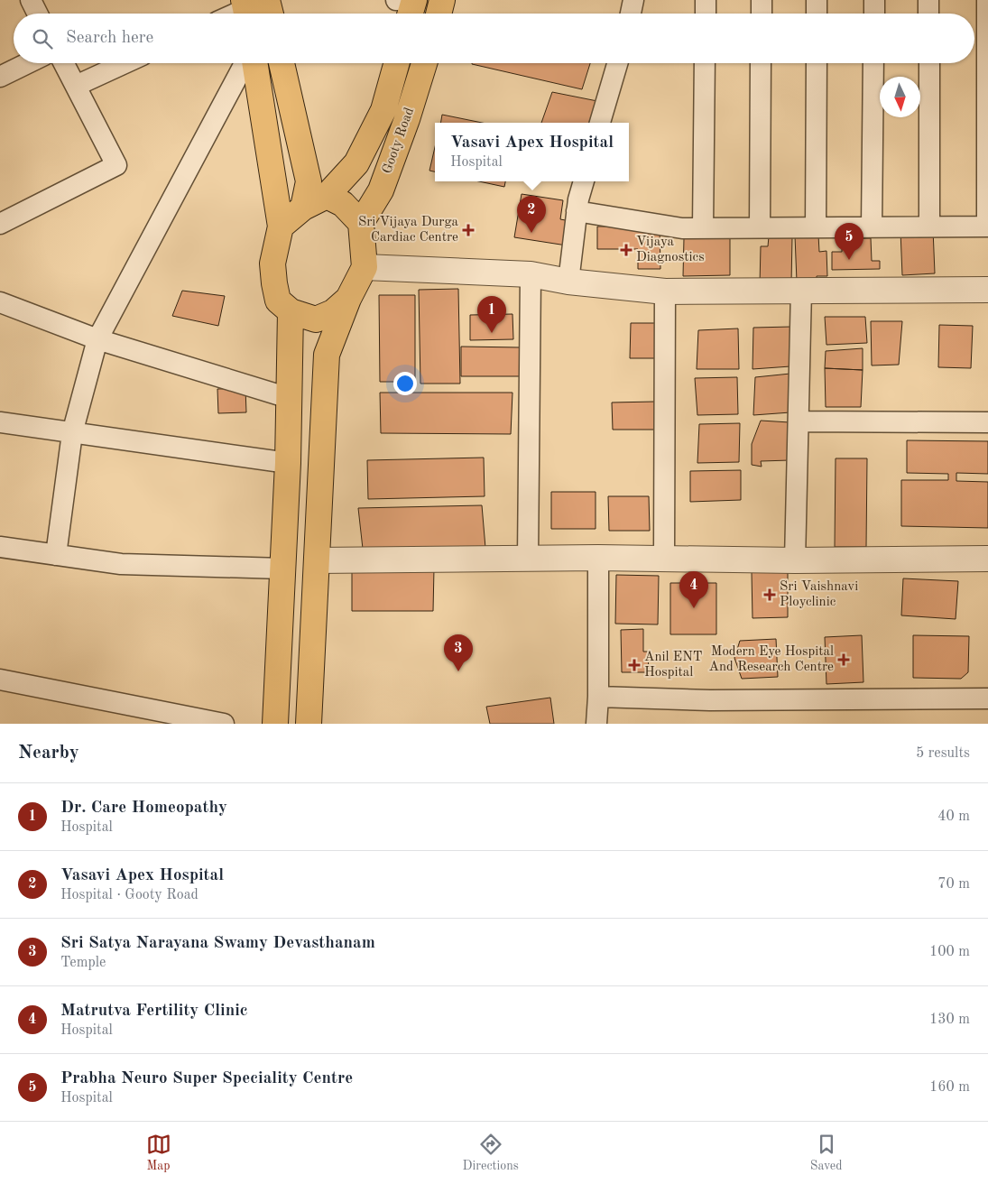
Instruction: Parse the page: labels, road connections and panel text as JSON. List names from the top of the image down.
{
  "streets": {
    "main road": ["Gooty Road"]
  },
  "places": {
    "health": [
      "Sri Vijaya Durga Cardiac Centre",
      "Vijaya Diagnostics",
      "Sri Vaishnavi Ployclinic",
      "Modern Eye Hospital And Research Centre",
      "Anil ENT Hospital"
    ]
  },
  "north": "bottom",
  "page": {
    "search": "Search here",
    "popup": ["Vasavi Apex Hospital", "Hospital"],
    "pins": [
      "2",
      "5",
      "1",
      "4",
      "3"
    ],
    "heading": ["Nearby", "5 results"],
    "list": [
      {
        "mark": "1",
        "name": "Dr. Care Homeopathy",
        "note": "Hospital",
        "value": "40 m"
      },
      {
        "mark": "2",
        "name": "Vasavi Apex Hospital",
        "note": "Hospital · Gooty Road",
        "value": "70 m"
      },
      {
        "mark": "3",
        "name": "Sri Satya Narayana Swamy Devasthanam",
        "note": "Temple",
        "value": "100 m"
      },
      {
        "mark": "4",
        "name": "Matrutva Fertility Clinic",
        "note": "Hospital",
        "value": "130 m"
      },
      {
        "mark": "5",
        "name": "Prabha Neuro Super Speciality Centre",
        "note": "Hospital",
        "value": "160 m"
      }
    ],
    "nav": ["Map", "Directions", "Saved"]
  }
}
